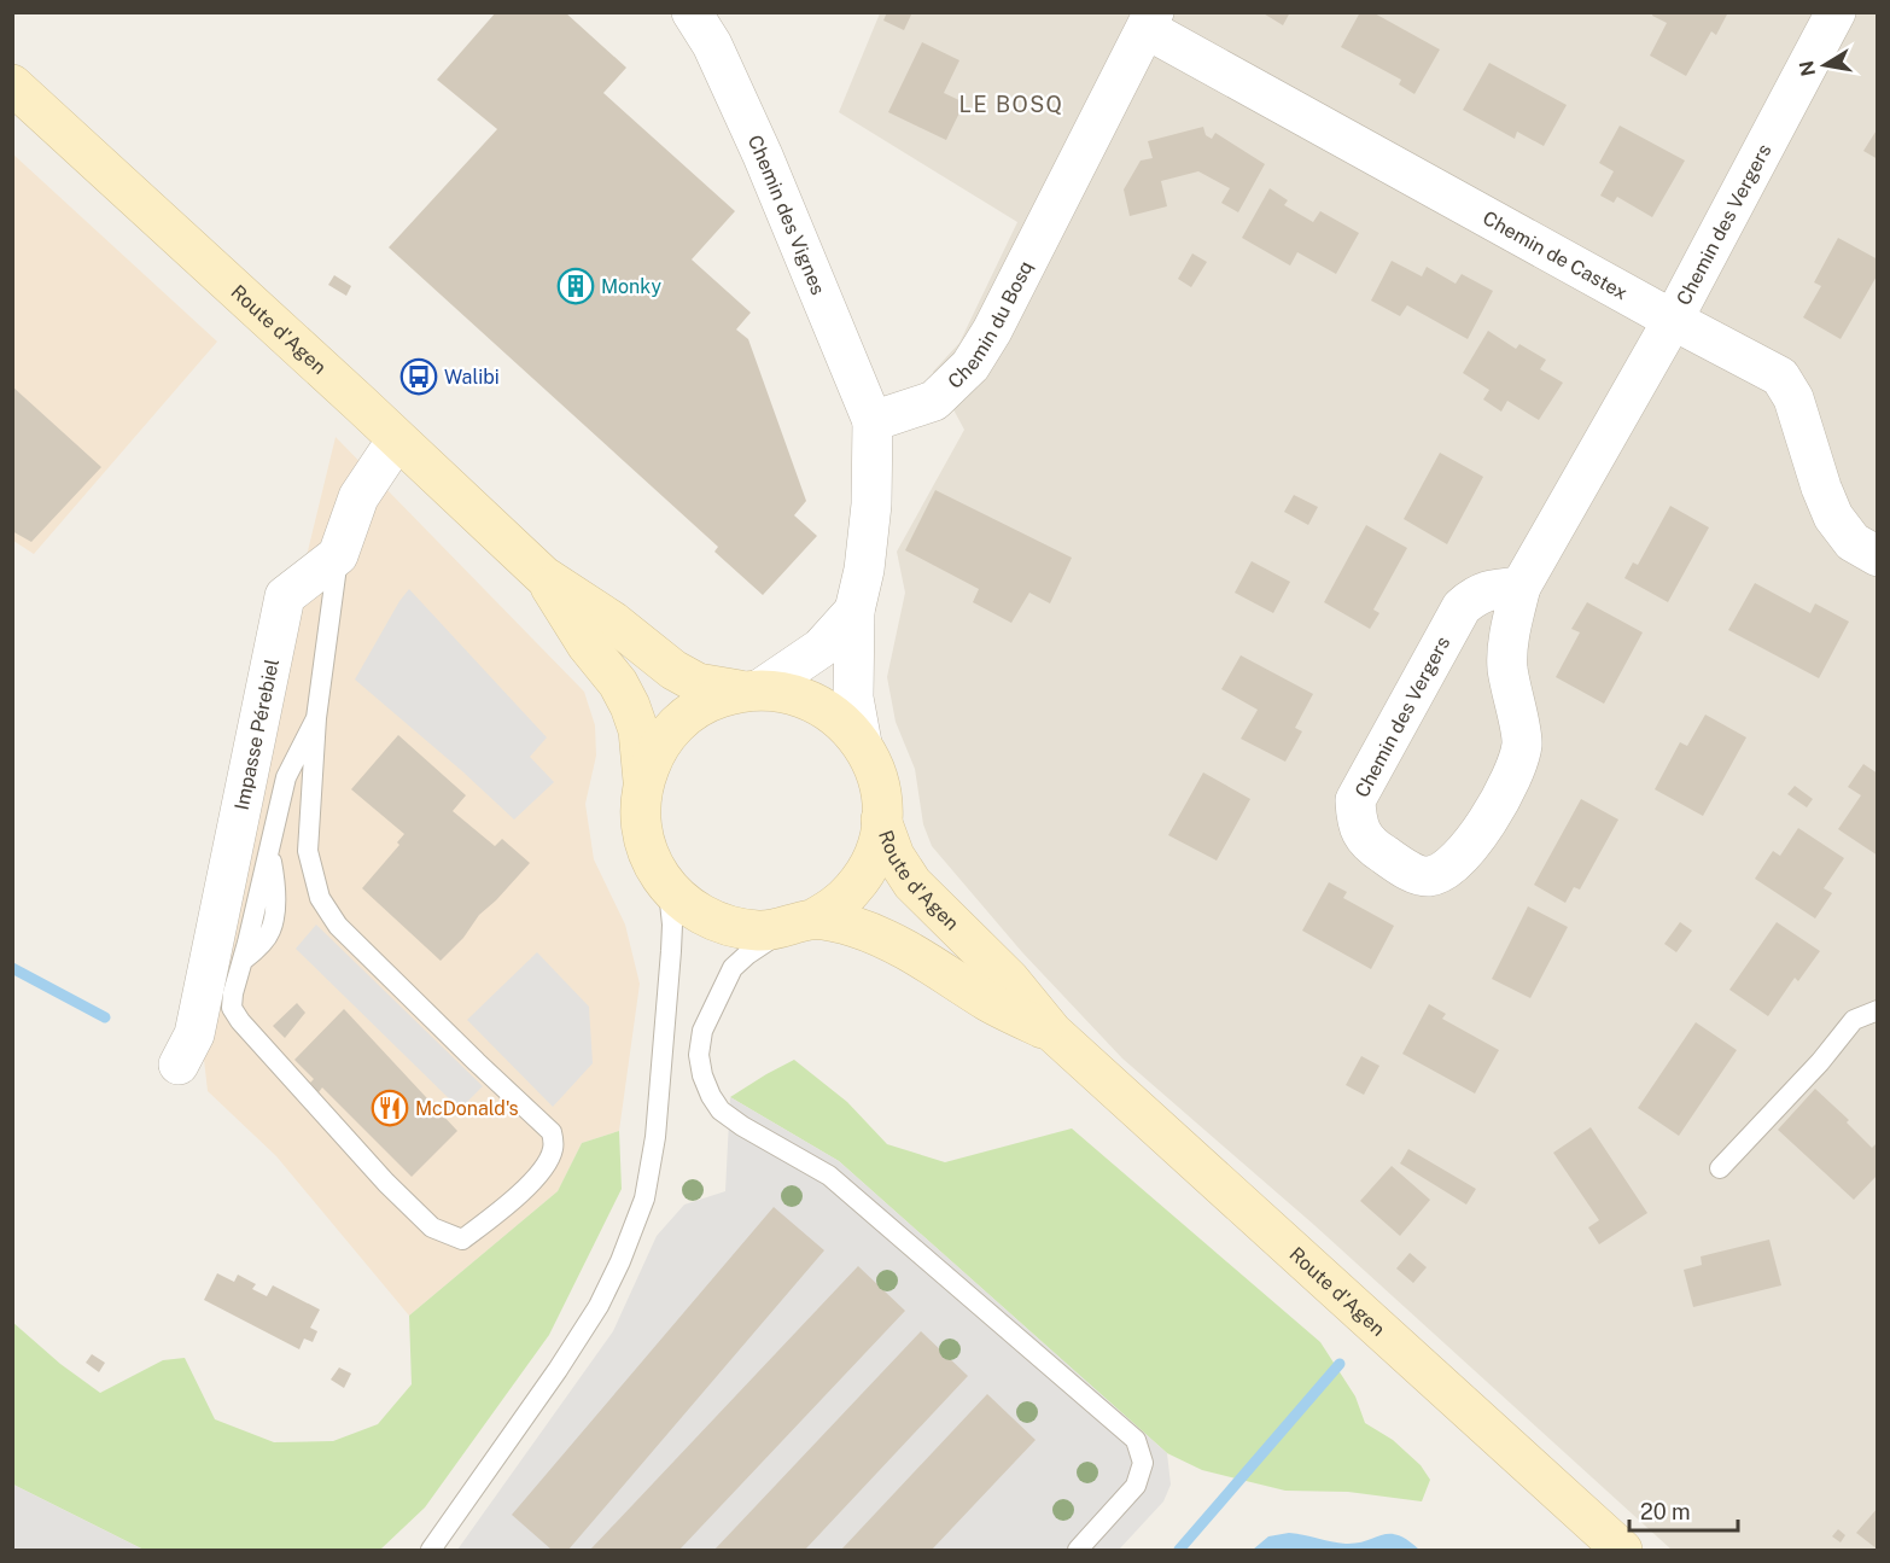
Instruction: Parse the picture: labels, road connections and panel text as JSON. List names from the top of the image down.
{
  "streets": {
    "main road": ["Route d'Agen"],
    "street": [
      "Chemin des Vignes",
      "Chemin des Vergers",
      "Chemin de Castex",
      "Chemin du Bosq",
      "Impasse Pérebiel"
    ]
  },
  "crossings": [
    ["Chemin des Vignes", "Chemin du Bosq"],
    ["Chemin des Vergers", "Chemin de Castex"],
    ["Chemin de Castex", "Chemin du Bosq"]
  ],
  "districts": ["LE BOSQ"],
  "places": {
    "building": ["Monky"],
    "bus stop": ["Walibi"],
    "restaurant": ["McDonald's"]
  },
  "scale_bar": "20 m",
  "north": "left"
}
